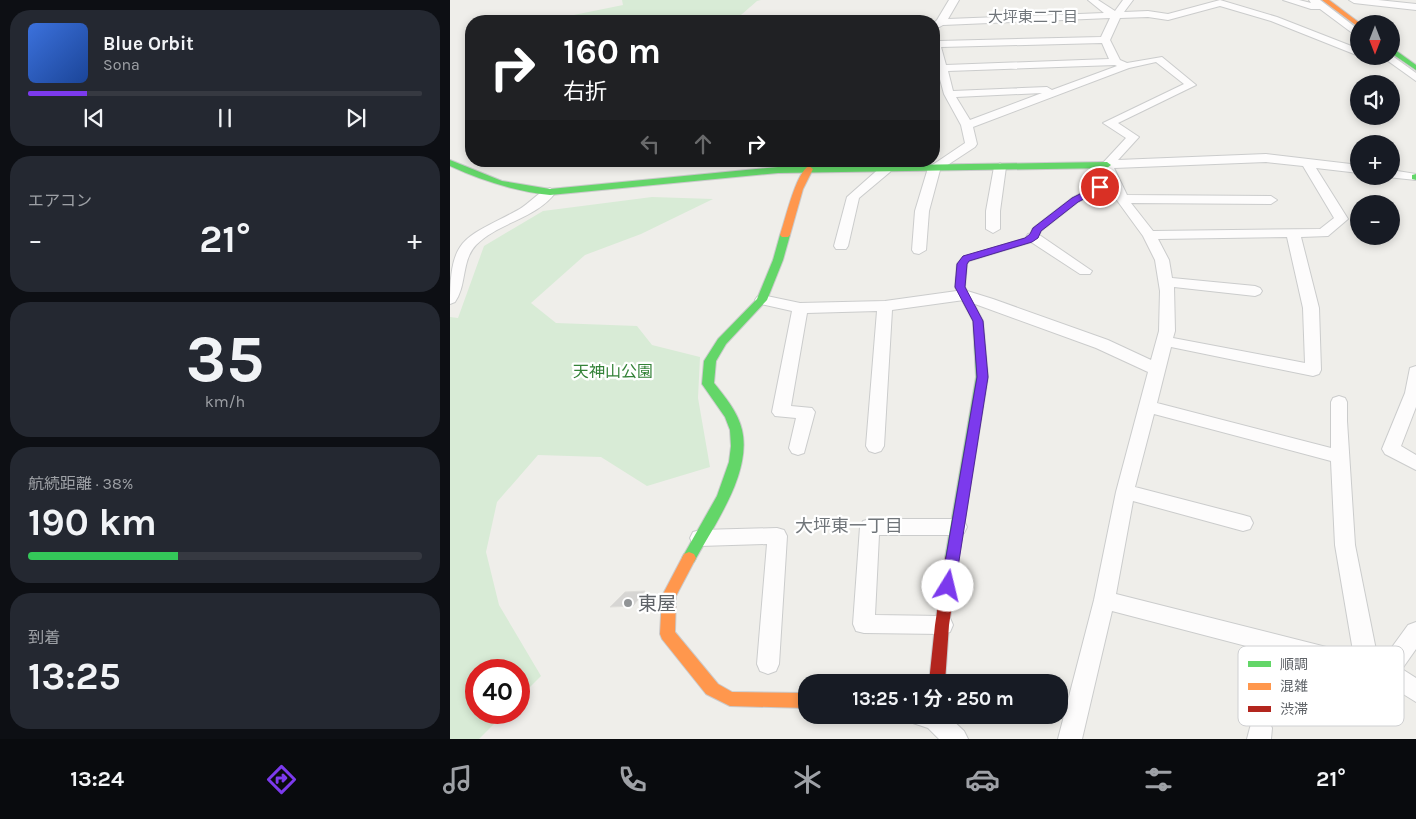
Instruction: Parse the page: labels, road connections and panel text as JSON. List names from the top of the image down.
{
  "districts": ["大坪東二丁目", "大坪東一丁目"],
  "parks": ["天神山公園"],
  "places": ["東屋"],
  "legend": ["順調", "混雑", "渋滞"],
  "north": "bottom",
  "page": {
    "map_buttons": ["+", "−"],
    "turn": ["160 m", "右折"],
    "song": ["Blue Orbit", "Sona"],
    "tile": [
      "エアコン",
      ["35", "km/h"],
      ["航続距離 · 38%", "190 km"],
      ["到着", "13:25"]
    ],
    "heat": ["−", "21°", "+"],
    "limit": "40",
    "trip": "13:25 · 1 分 · 250 m",
    "tabs": ["13:24", "21°"]
  }
}
